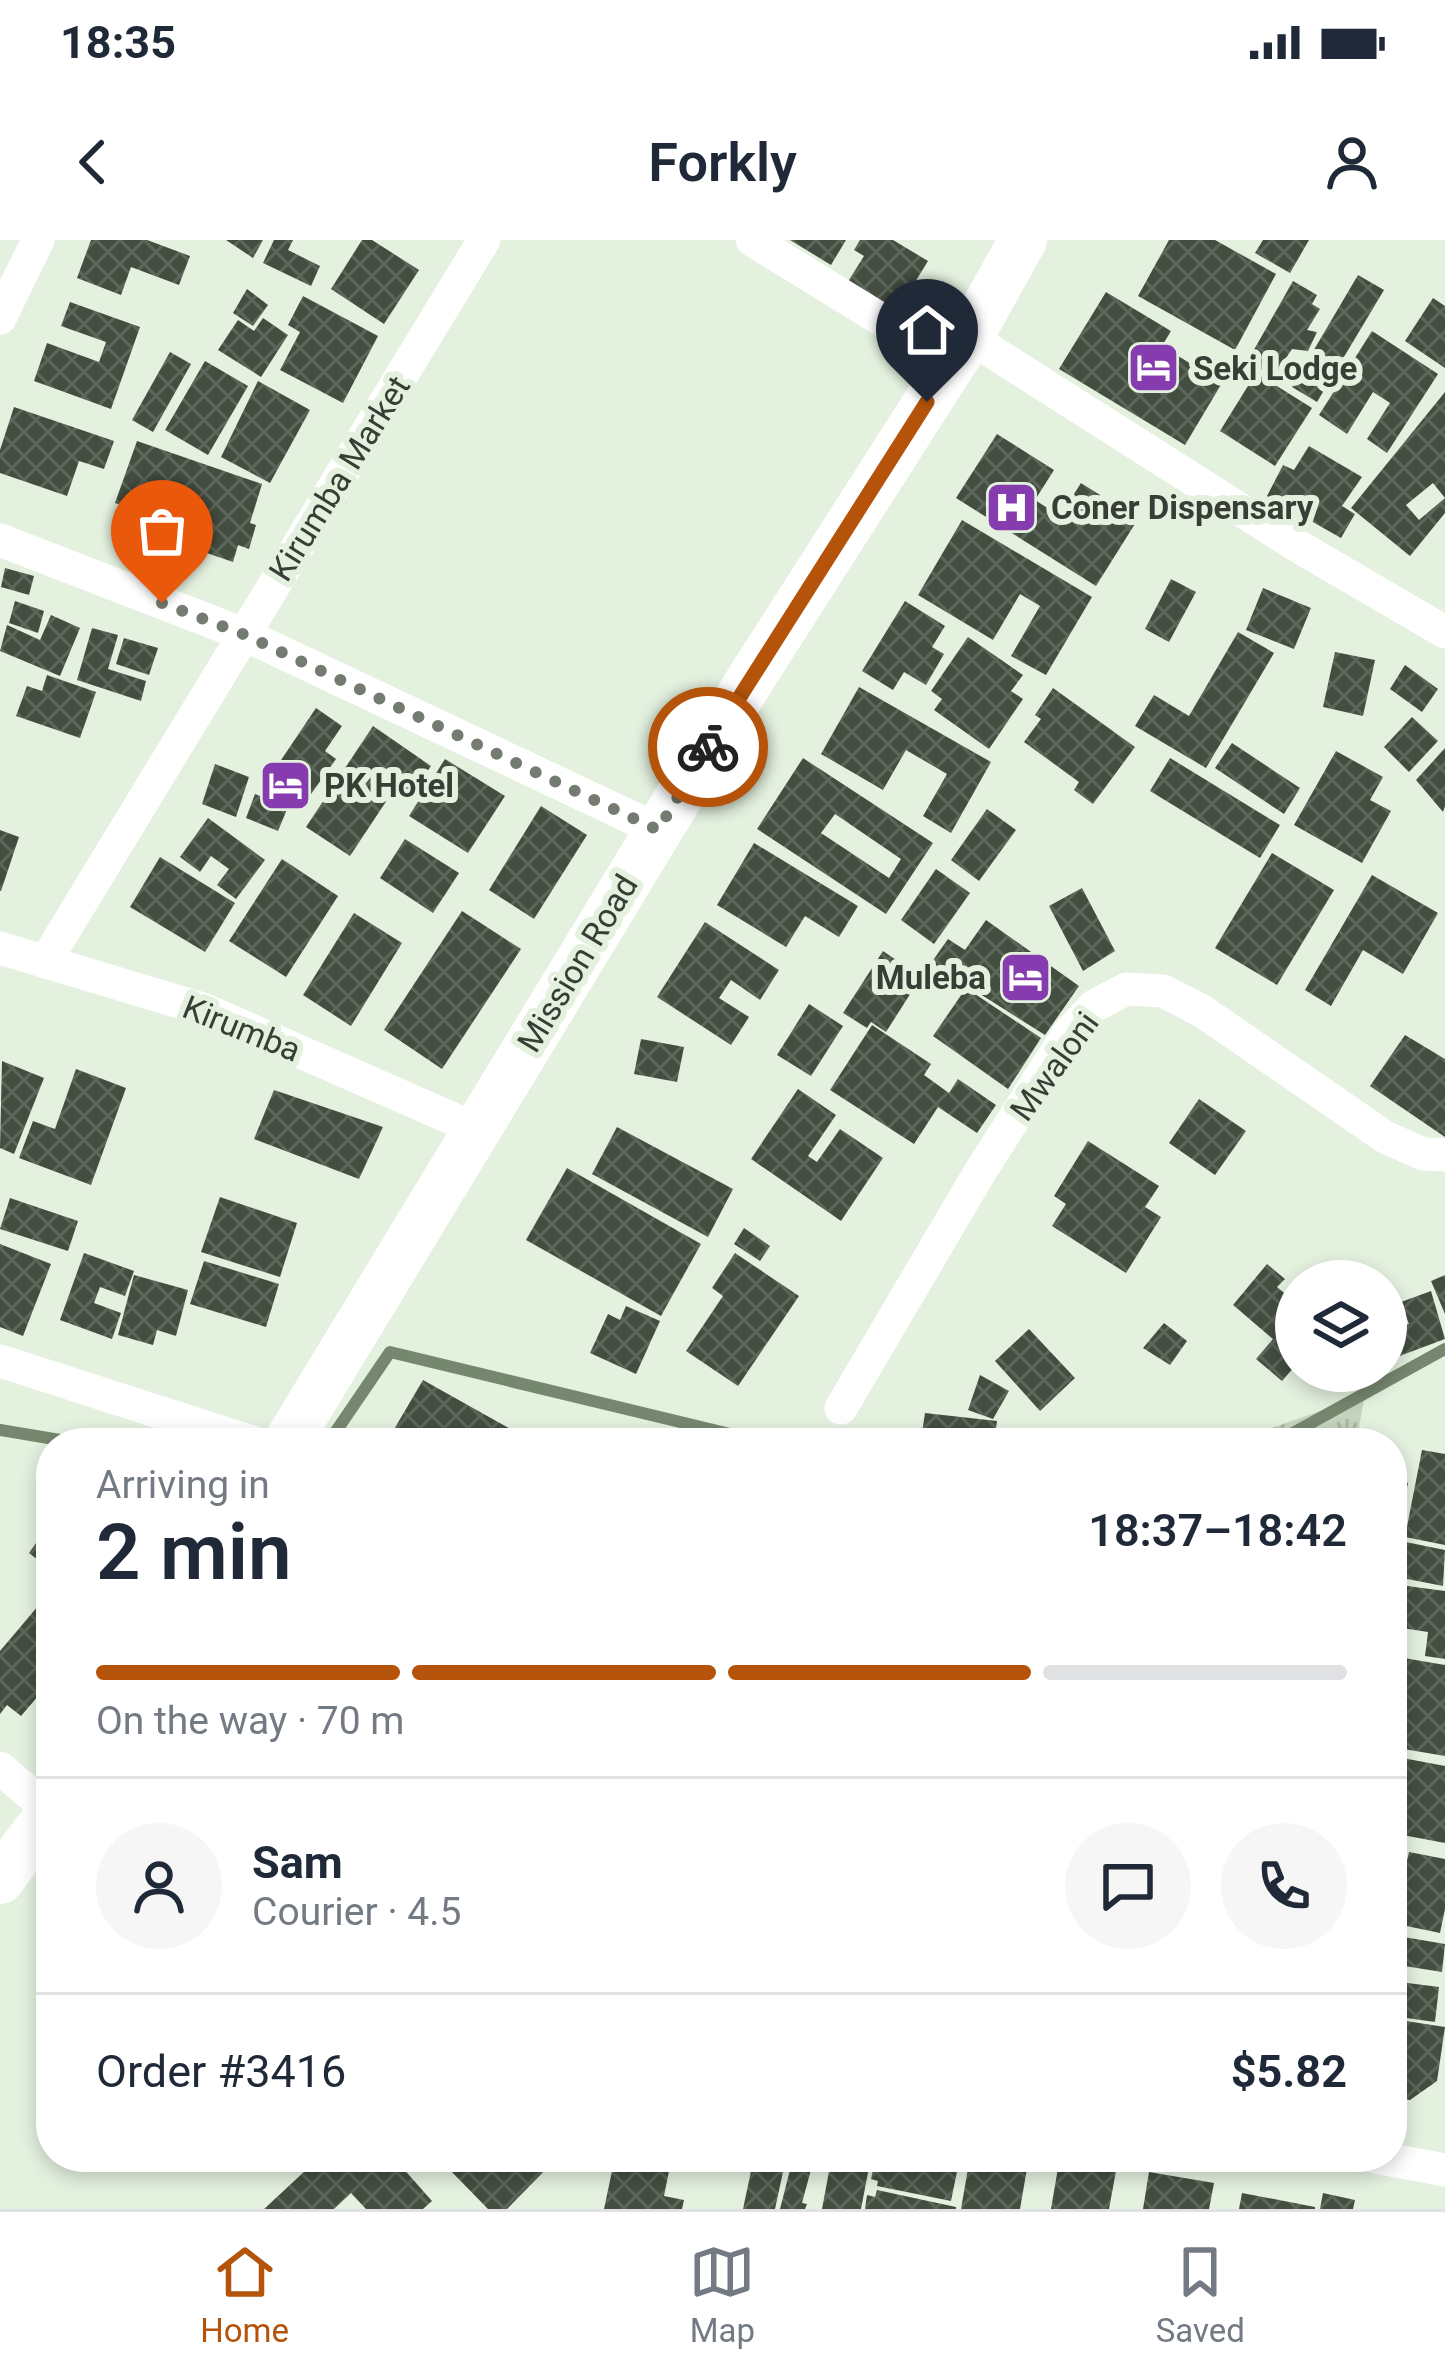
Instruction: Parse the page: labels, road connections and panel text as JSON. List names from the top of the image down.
{
  "streets": {
    "street": [
      "Kirumba Market",
      "Mission Road",
      "Kirumba",
      "Mwaloni"
    ]
  },
  "crossings": [
    ["Kirumba Market", "Kirumba"],
    ["Mission Road", "Kirumba"]
  ],
  "places": {
    "hotel": ["Seki Lodge", "PK Hotel", "Muleba"],
    "hospital": ["Coner Dispensary"]
  },
  "page": {
    "status": "18:35",
    "header": "Forkly",
    "heading": ["2 min", "Arriving in", "18:37–18:42"],
    "panel": [
      "Sam",
      "Courier · 4.5",
      "Order #3416",
      "$5.82"
    ],
    "bar": "On the way · 70 m",
    "tabs": ["Home", "Map", "Saved"]
  }
}
